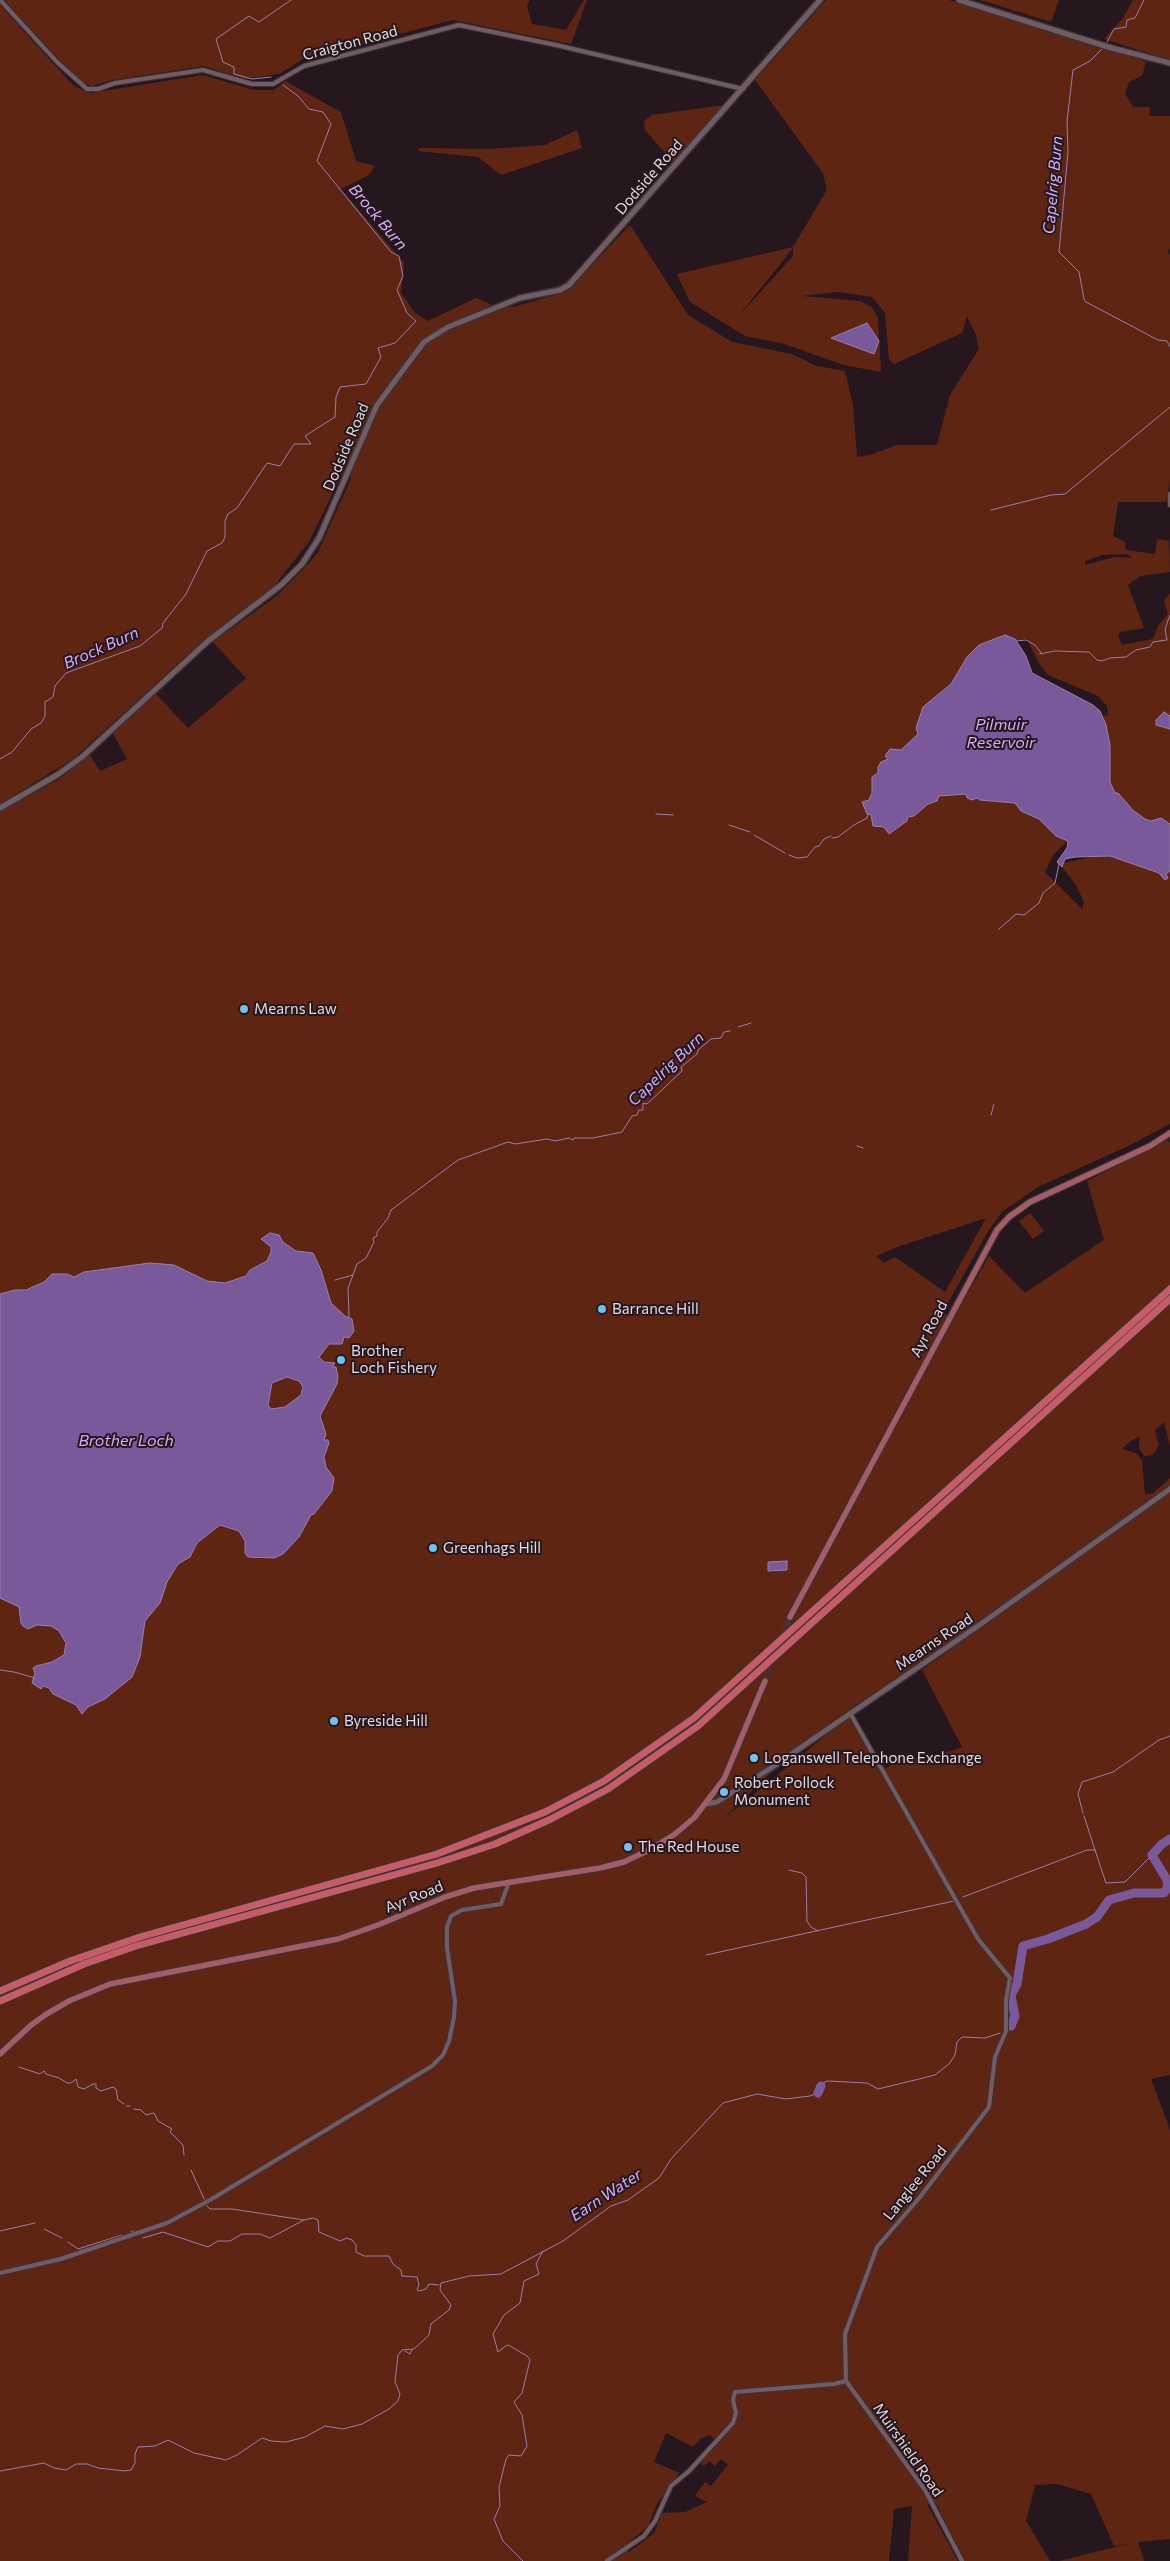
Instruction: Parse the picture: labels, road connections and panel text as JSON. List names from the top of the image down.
{
  "streets": {
    "main road": ["Dodside Road", "Ayr Road", "Mearns Road"],
    "street": ["Craigton Road", "Langlee Road", "Muirshield Road"]
  },
  "crossings": [
    ["Craigton Road", "Dodside Road"],
    ["Ayr Road", "Mearns Road"],
    ["Mearns Road", "Langlee Road"],
    ["Langlee Road", "Muirshield Road"]
  ],
  "water": [
    "Capelrig Burn",
    "Brock Burn",
    "Pilmuir Reservoir",
    "Brother Loch",
    "Earn Water"
  ],
  "places": [
    "Mearns Law",
    "Barrance Hill",
    "Brother Loch Fishery",
    "Greenhags Hill",
    "Byreside Hill",
    "Loganswell Telephone Exchange",
    "Robert Pollock Monument",
    "The Red House"
  ]
}
